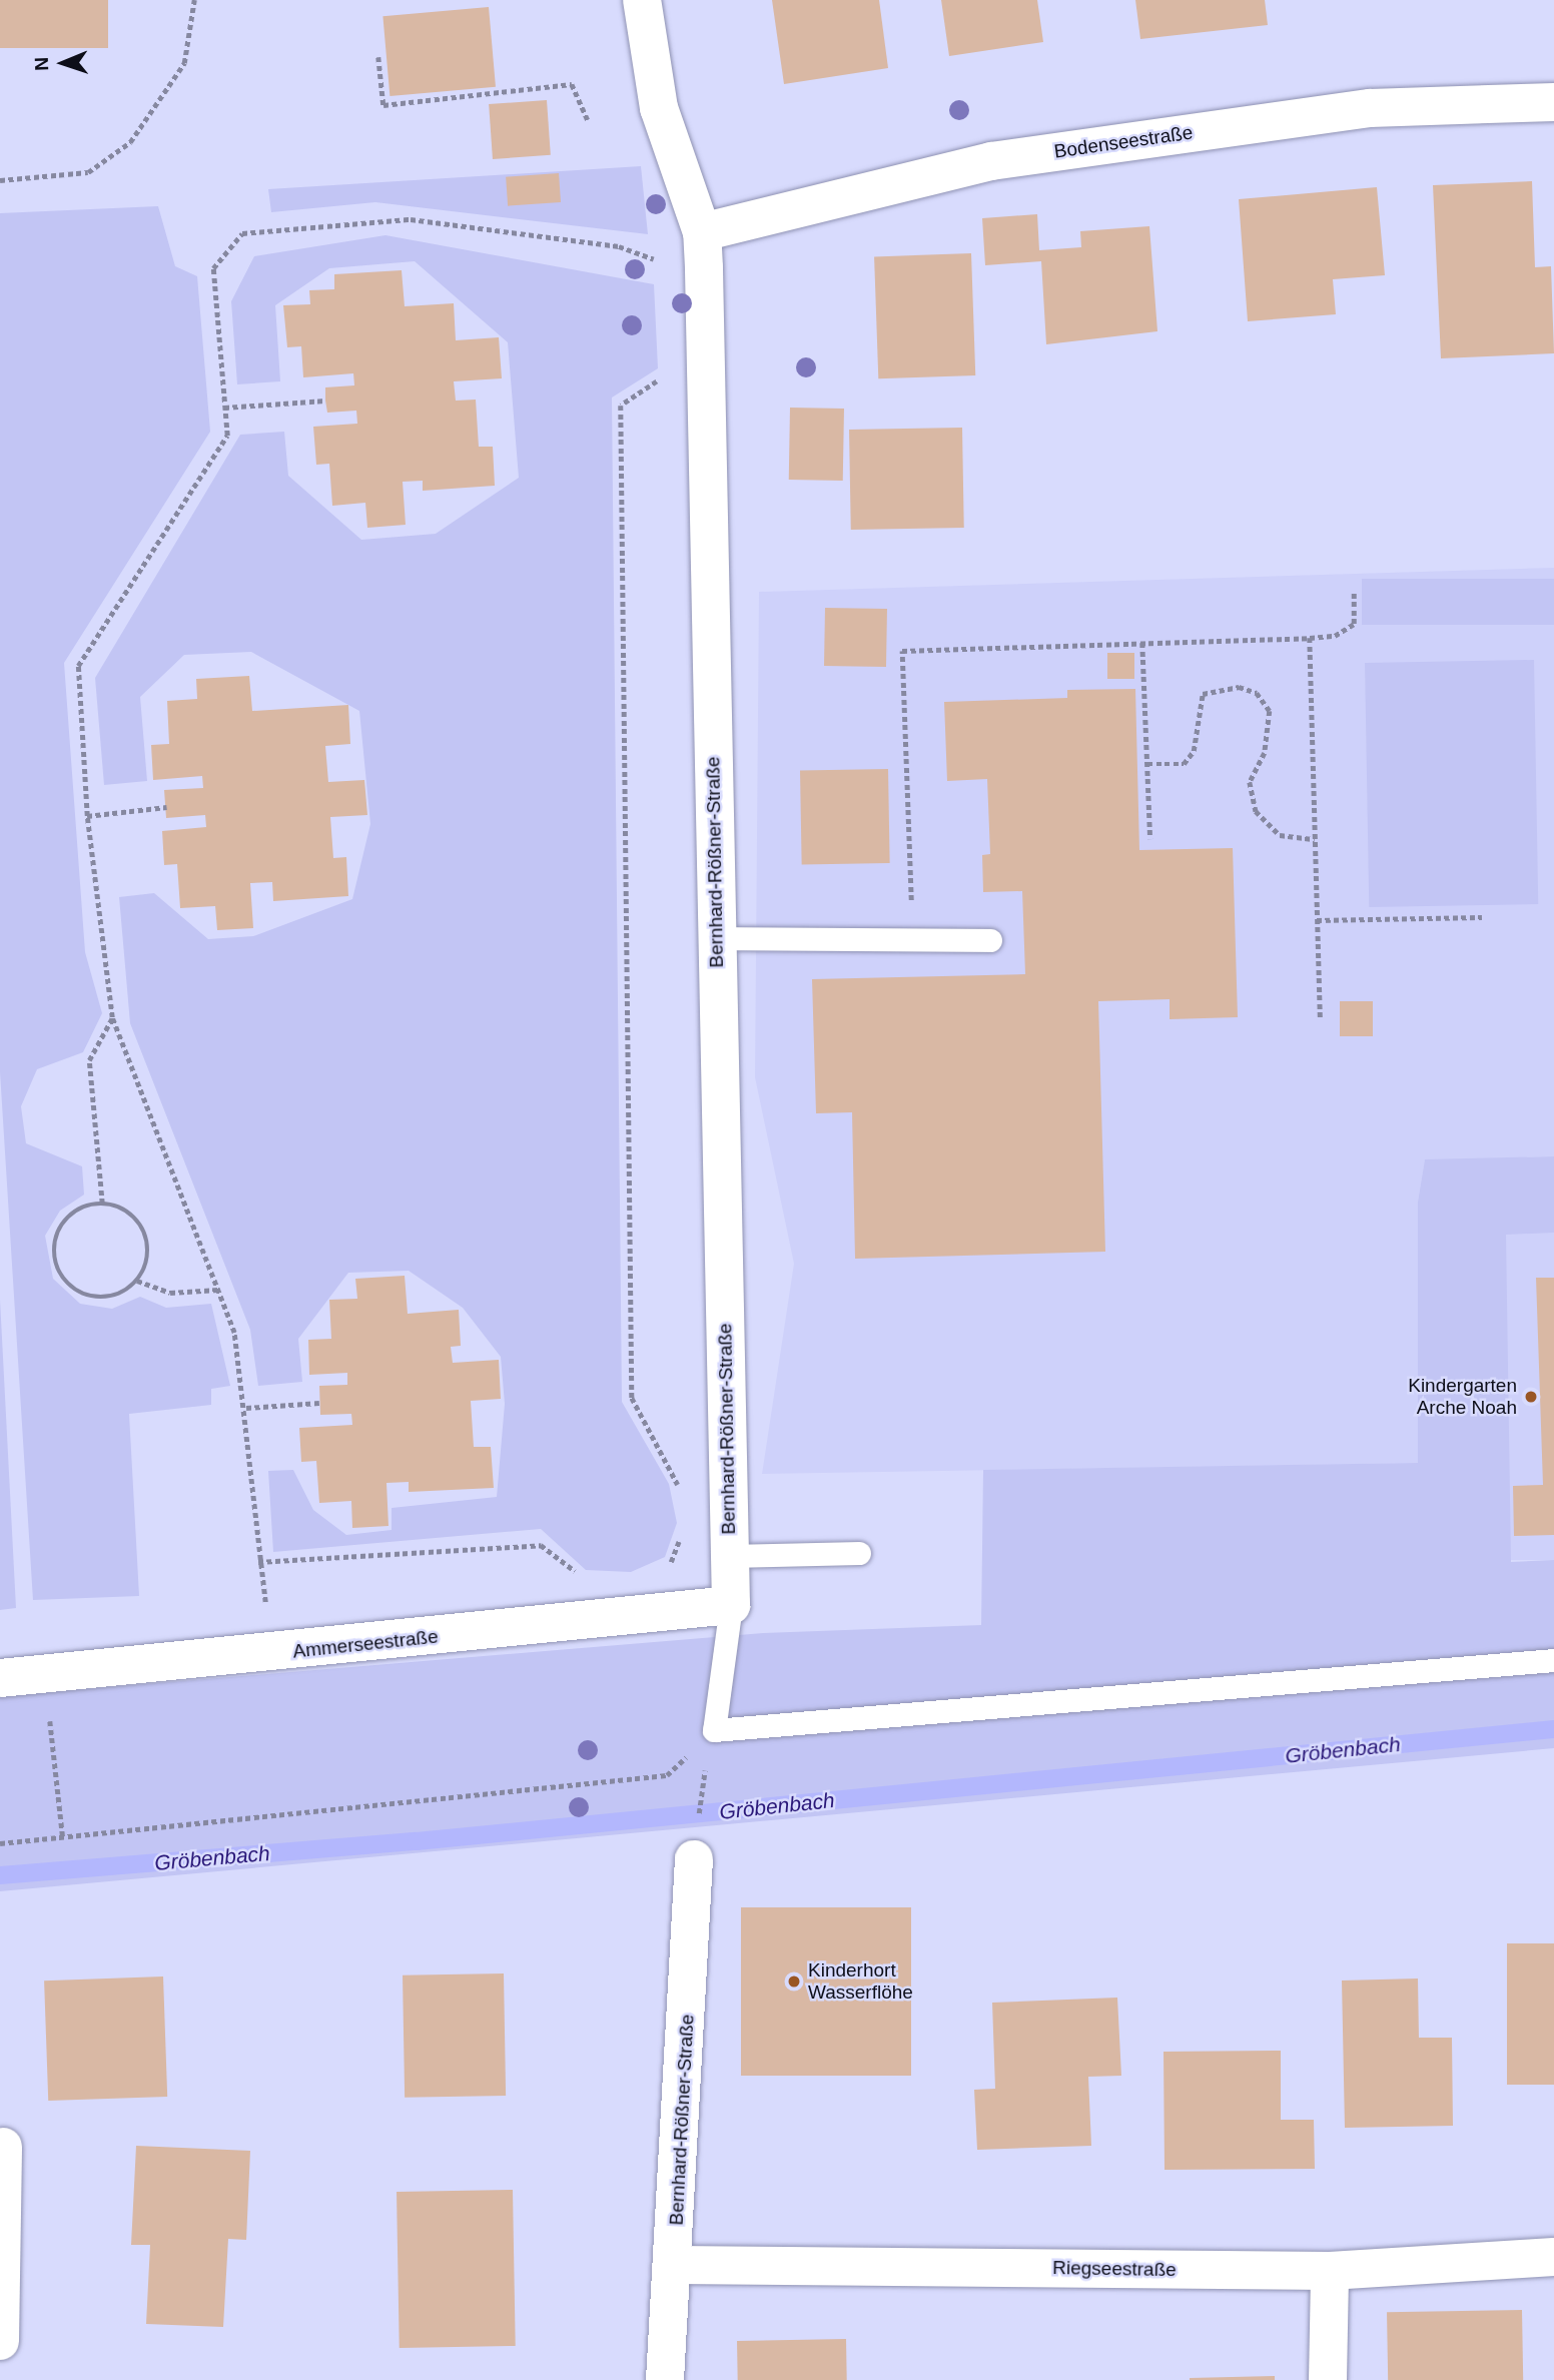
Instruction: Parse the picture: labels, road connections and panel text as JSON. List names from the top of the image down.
{
  "streets": {
    "street": [
      "Bodenseestraße",
      "Bernhard-Rößner-Straße",
      "Ammerseestraße",
      "Riegseestraße"
    ]
  },
  "crossings": [
    ["Bodenseestraße", "Bernhard-Rößner-Straße"],
    ["Bernhard-Rößner-Straße", "Ammerseestraße"],
    ["Bernhard-Rößner-Straße", "Riegseestraße"]
  ],
  "water": ["Gröbenbach"],
  "places": ["Kindergarten Arche Noah", "Kinderhort Wasserflöhe"],
  "north": "left"
}
